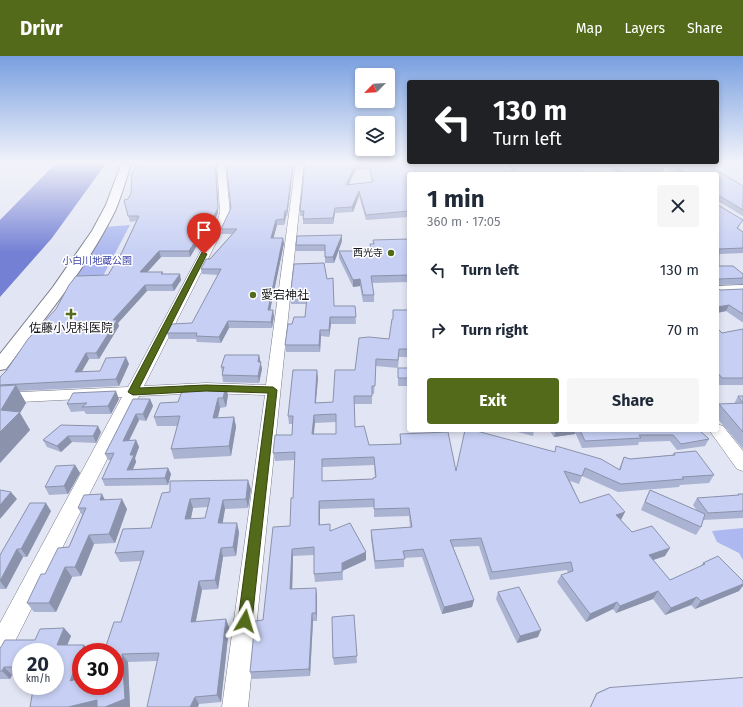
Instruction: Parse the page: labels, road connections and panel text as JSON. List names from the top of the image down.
{
  "parks": ["小白川地蔵公園"],
  "places": {
    "other": ["西光寺", "愛宕神社"],
    "health": ["佐藤小児科医院"]
  },
  "north": "bottom left",
  "page": {
    "header": "Drivr",
    "nav": ["Map", "Layers", "Share"],
    "turn": ["130 m", "Turn left"],
    "heading": ["1 min", "360 m · 17:05"],
    "list": [
      {
        "name": "Turn left",
        "value": "130 m"
      },
      {
        "name": "Turn right",
        "value": "70 m"
      }
    ],
    "buttons": ["Exit", "Share"],
    "speed": "20 km/h",
    "limit": "30"
  }
}
